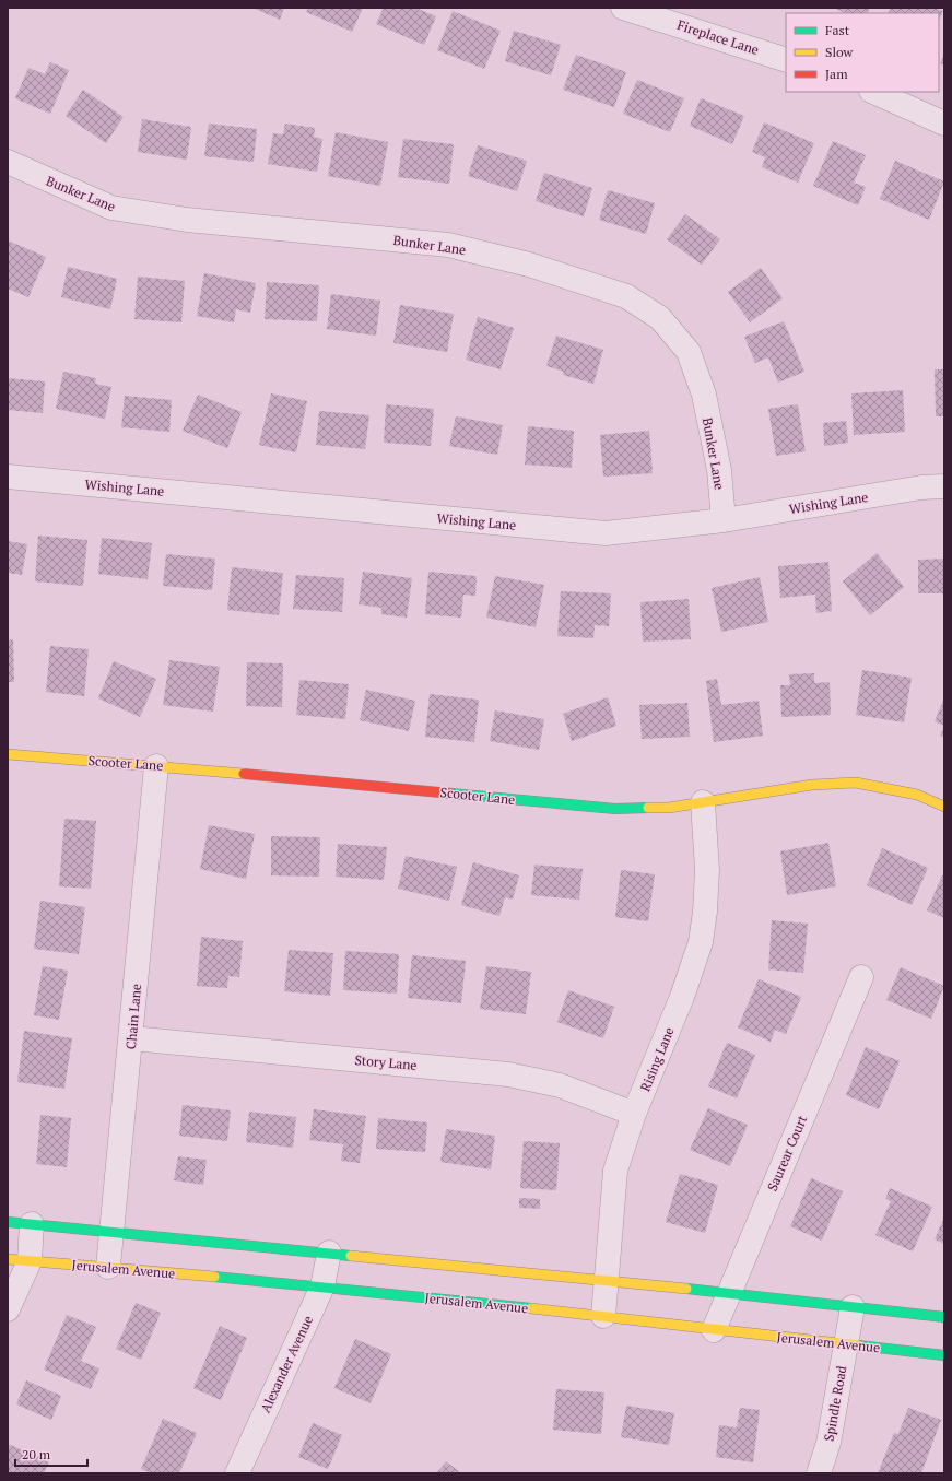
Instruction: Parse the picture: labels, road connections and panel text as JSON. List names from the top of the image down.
{
  "streets": {
    "main road": ["Scooter Lane", "Jerusalem Avenue"],
    "street": [
      "Fireplace Lane",
      "Bunker Lane",
      "Wishing Lane",
      "Chain Lane",
      "Rising Lane",
      "Story Lane",
      "Saurear Court",
      "Alexander Avenue",
      "Spindle Road"
    ]
  },
  "crossings": [
    ["Bunker Lane", "Wishing Lane"],
    ["Scooter Lane", "Chain Lane"],
    ["Scooter Lane", "Rising Lane"],
    ["Chain Lane", "Story Lane"],
    ["Chain Lane", "Jerusalem Avenue"],
    ["Rising Lane", "Story Lane"],
    ["Rising Lane", "Jerusalem Avenue"],
    ["Saurear Court", "Jerusalem Avenue"],
    ["Jerusalem Avenue", "Alexander Avenue"],
    ["Jerusalem Avenue", "Spindle Road"]
  ],
  "legend": ["Fast", "Slow", "Jam"],
  "scale_bar": "20 m"
}
